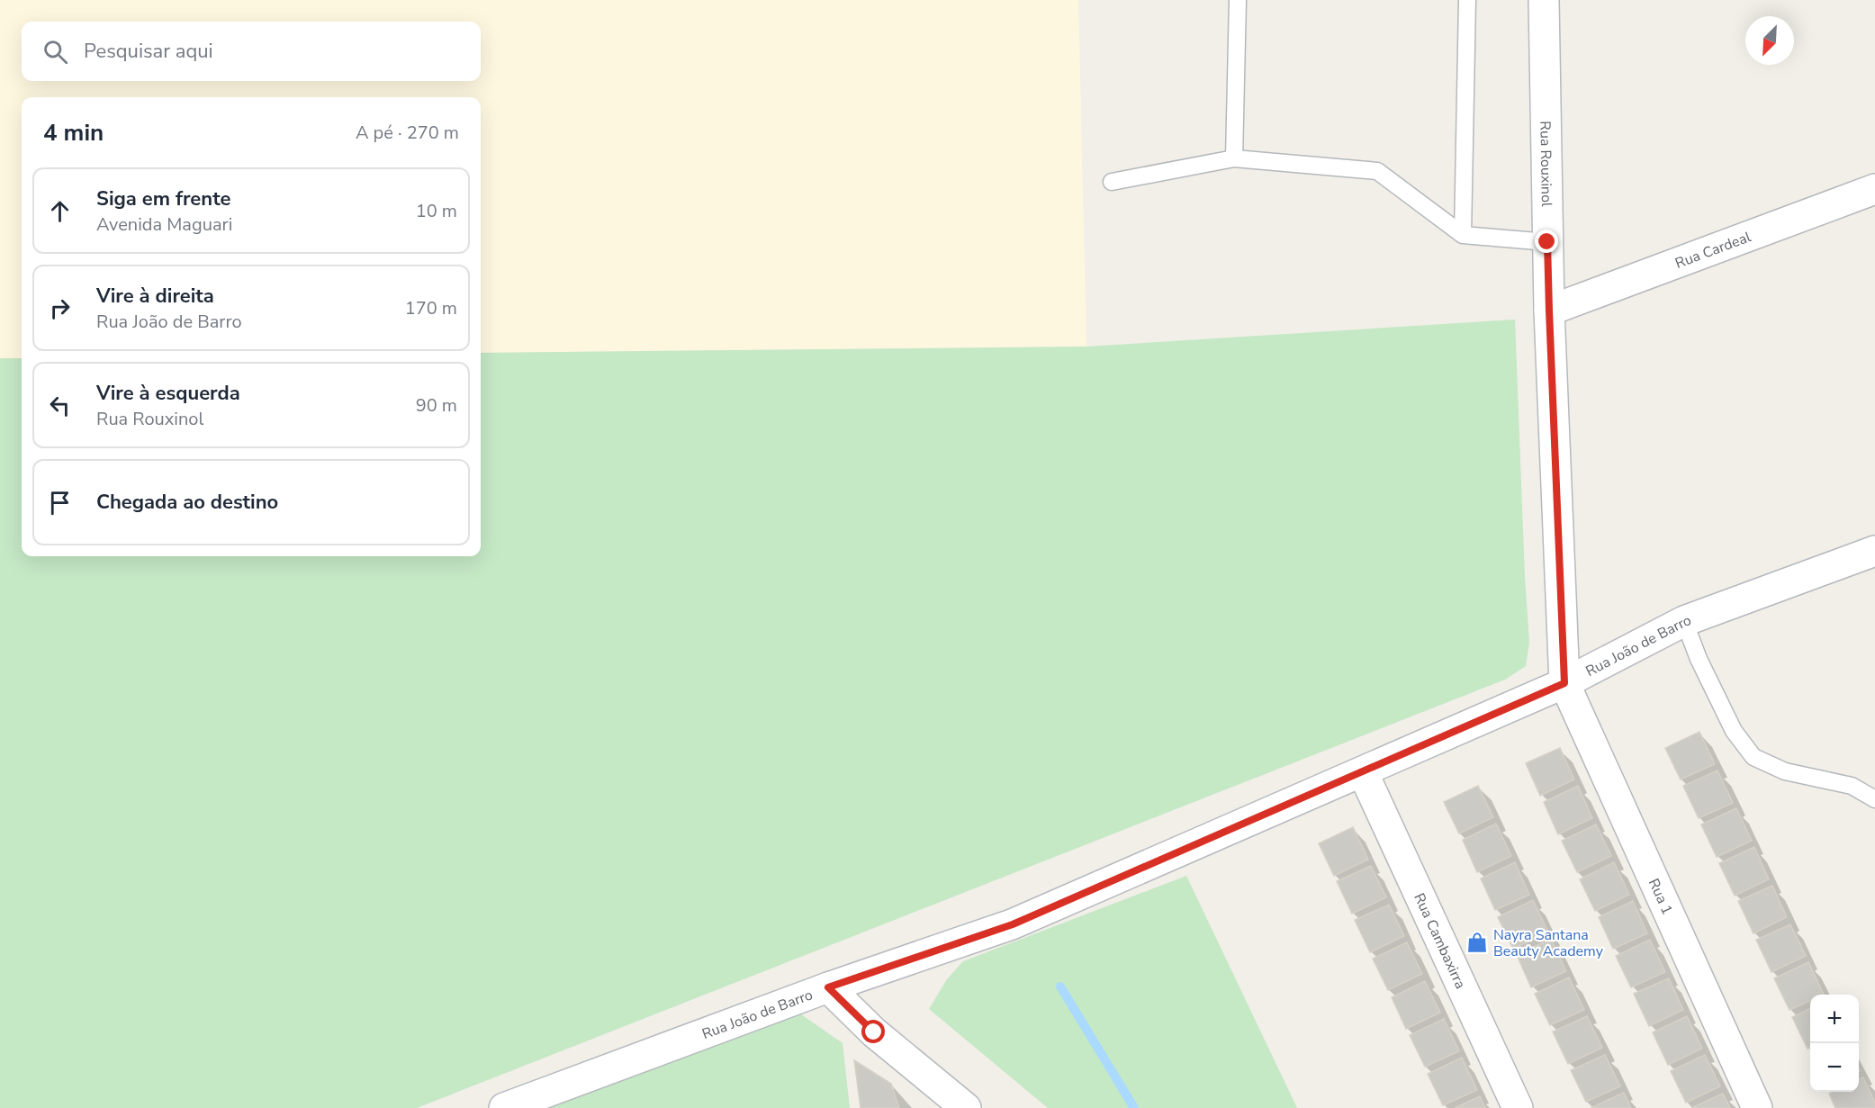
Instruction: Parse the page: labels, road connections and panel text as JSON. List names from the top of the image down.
{
  "streets": {
    "street": [
      "Rua Rouxinol",
      "Rua Cardeal",
      "Rua João de Barro",
      "Rua 1",
      "Rua Cambaxirra"
    ]
  },
  "crossings": [
    ["Rua Rouxinol", "Rua Cardeal"],
    ["Rua Rouxinol", "Rua João de Barro"],
    ["Rua Rouxinol", "Rua 1"],
    ["Rua João de Barro", "Rua 1"],
    ["Rua João de Barro", "Rua Cambaxirra"]
  ],
  "places": {
    "shop": ["Nayra Santana Beauty Academy"]
  },
  "north": "bottom left",
  "page": {
    "search": "Pesquisar aqui",
    "heading": ["4 min", "A pé · 270 m"],
    "list": [
      ["Siga em frente", "Avenida Maguari", "10 m"],
      ["Vire à direita", "Rua João de Barro", "170 m"],
      ["Vire à esquerda", "Rua Rouxinol", "90 m"],
      "Chegada ao destino"
    ],
    "map_buttons": ["+", "−"]
  }
}
